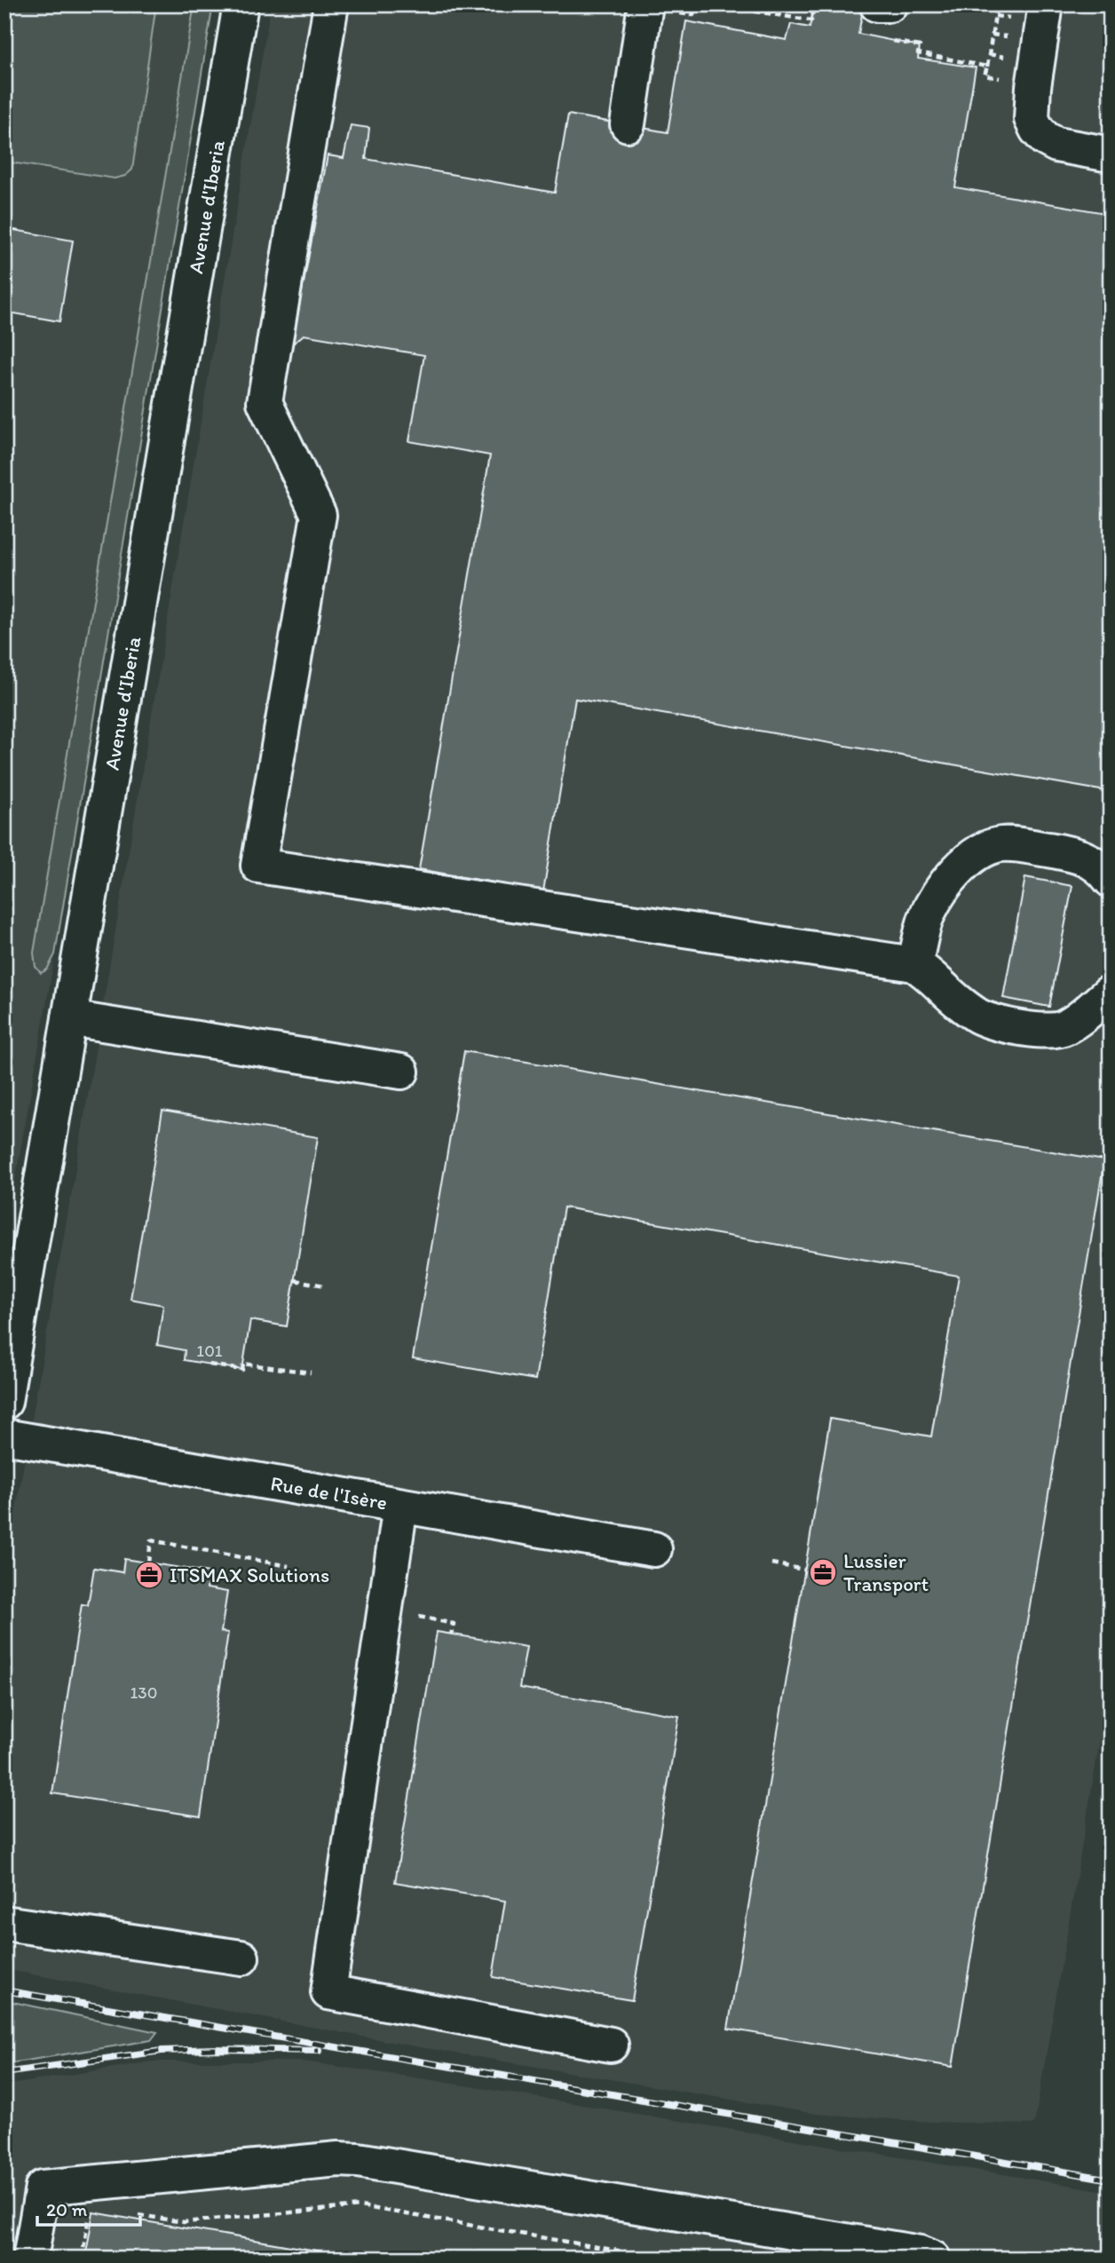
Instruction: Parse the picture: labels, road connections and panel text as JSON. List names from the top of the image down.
{
  "streets": {
    "street": ["Avenue d'Iberia", "Rue de l'Isère"]
  },
  "places": {
    "office": ["Lussier Transport", "ITSMAX Solutions"]
  },
  "house_numbers": ["101", "130"],
  "scale_bar": "20 m"
}
